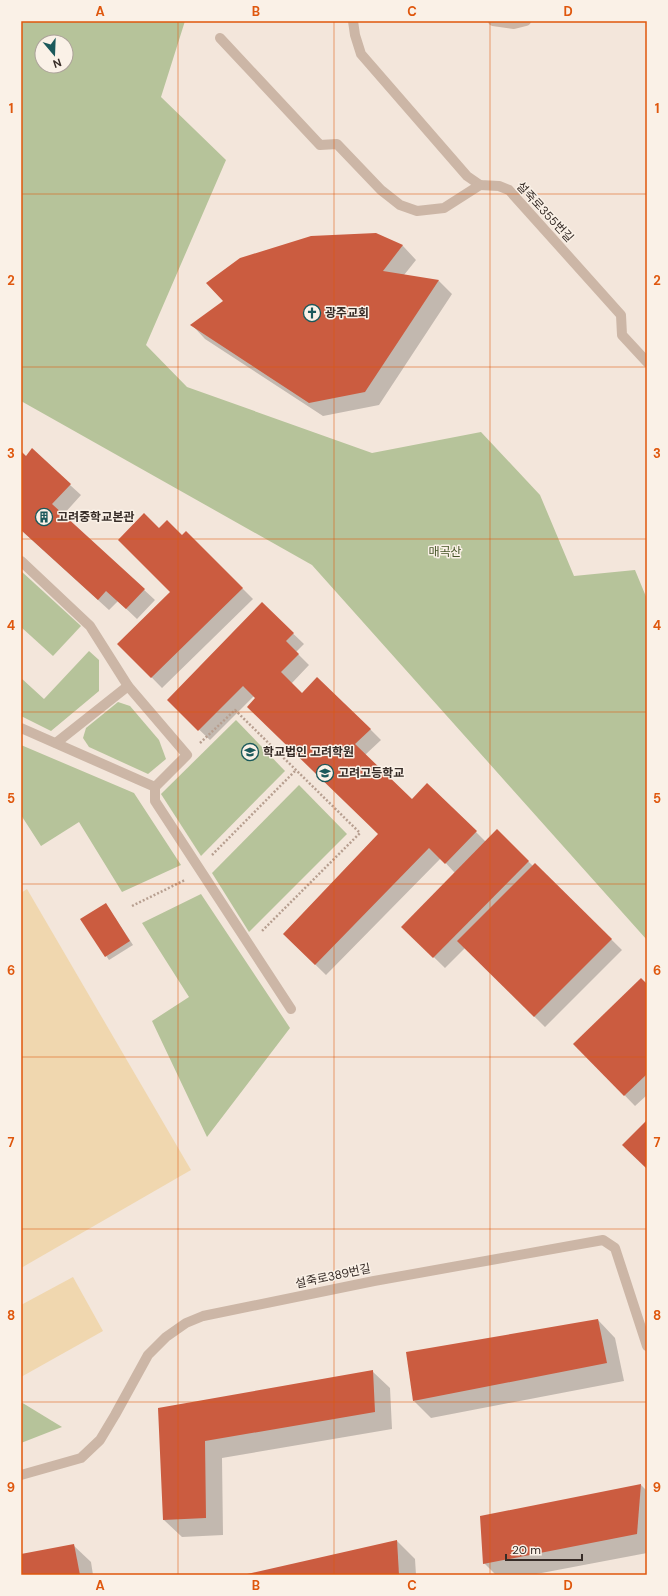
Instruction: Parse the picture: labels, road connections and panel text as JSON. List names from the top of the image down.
{
  "streets": {
    "street": ["설죽로355번길", "설죽로389번길"]
  },
  "parks": ["매곡산"],
  "places": {
    "church": ["광주교회"],
    "building": ["고려중학교본관"],
    "school or university": ["학교법인 고려학원", "고려고등학교"]
  },
  "scale_bar": "20 m",
  "north": "bottom",
  "grid": {
    "columns": [
      "A",
      "B",
      "C",
      "D"
    ],
    "rows": [
      "1",
      "2",
      "3",
      "4",
      "5",
      "6",
      "7",
      "8",
      "9"
    ]
  }
}
